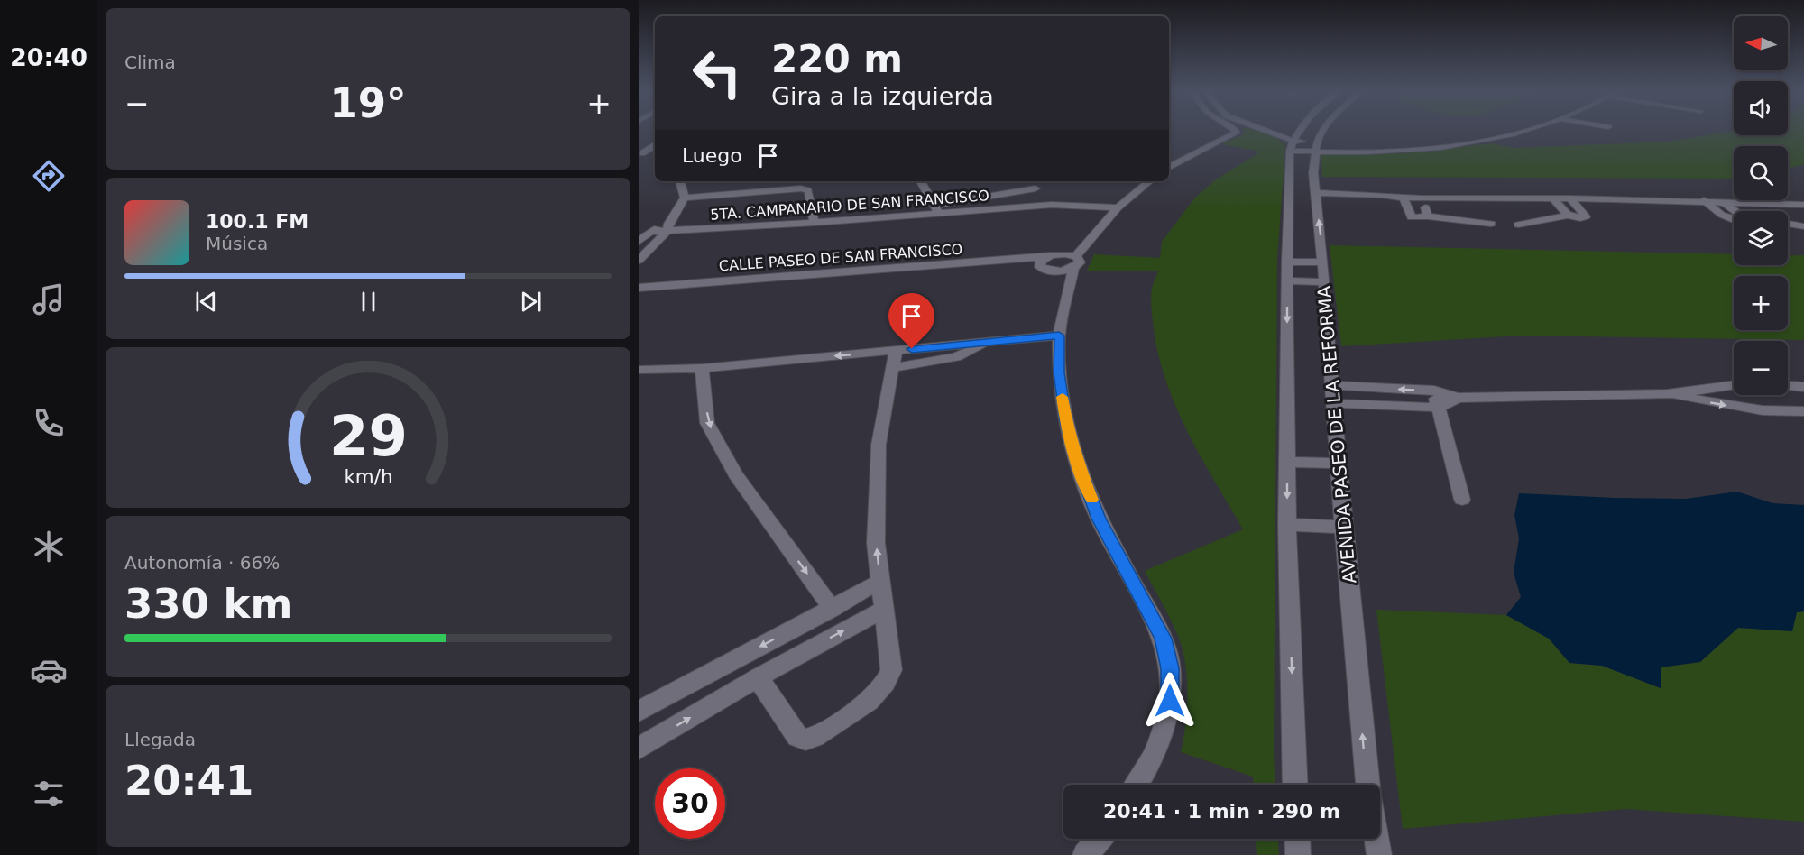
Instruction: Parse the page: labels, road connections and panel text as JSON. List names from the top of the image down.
{
  "streets": {
    "street": ["5TA. CAMPANARIO DE SAN FRANCISCO", "CALLE PASEO DE SAN FRANCISCO", "AVENIDA PASEO DE LA REFORMA"]
  },
  "north": "left",
  "page": {
    "tabs": "20:40",
    "tile": [
      "Clima",
      ["Autonomía · 66%", "330 km"],
      ["Llegada", "20:41"]
    ],
    "map_buttons": ["+", "−"],
    "turn": ["220 m", "Gira a la izquierda"],
    "heat": ["−", "19°", "+"],
    "then": "Luego",
    "song": ["100.1 FM", "Música"],
    "limit": "30",
    "trip": "20:41 · 1 min · 290 m",
    "gauge": ["29", "km/h"]
  }
}
